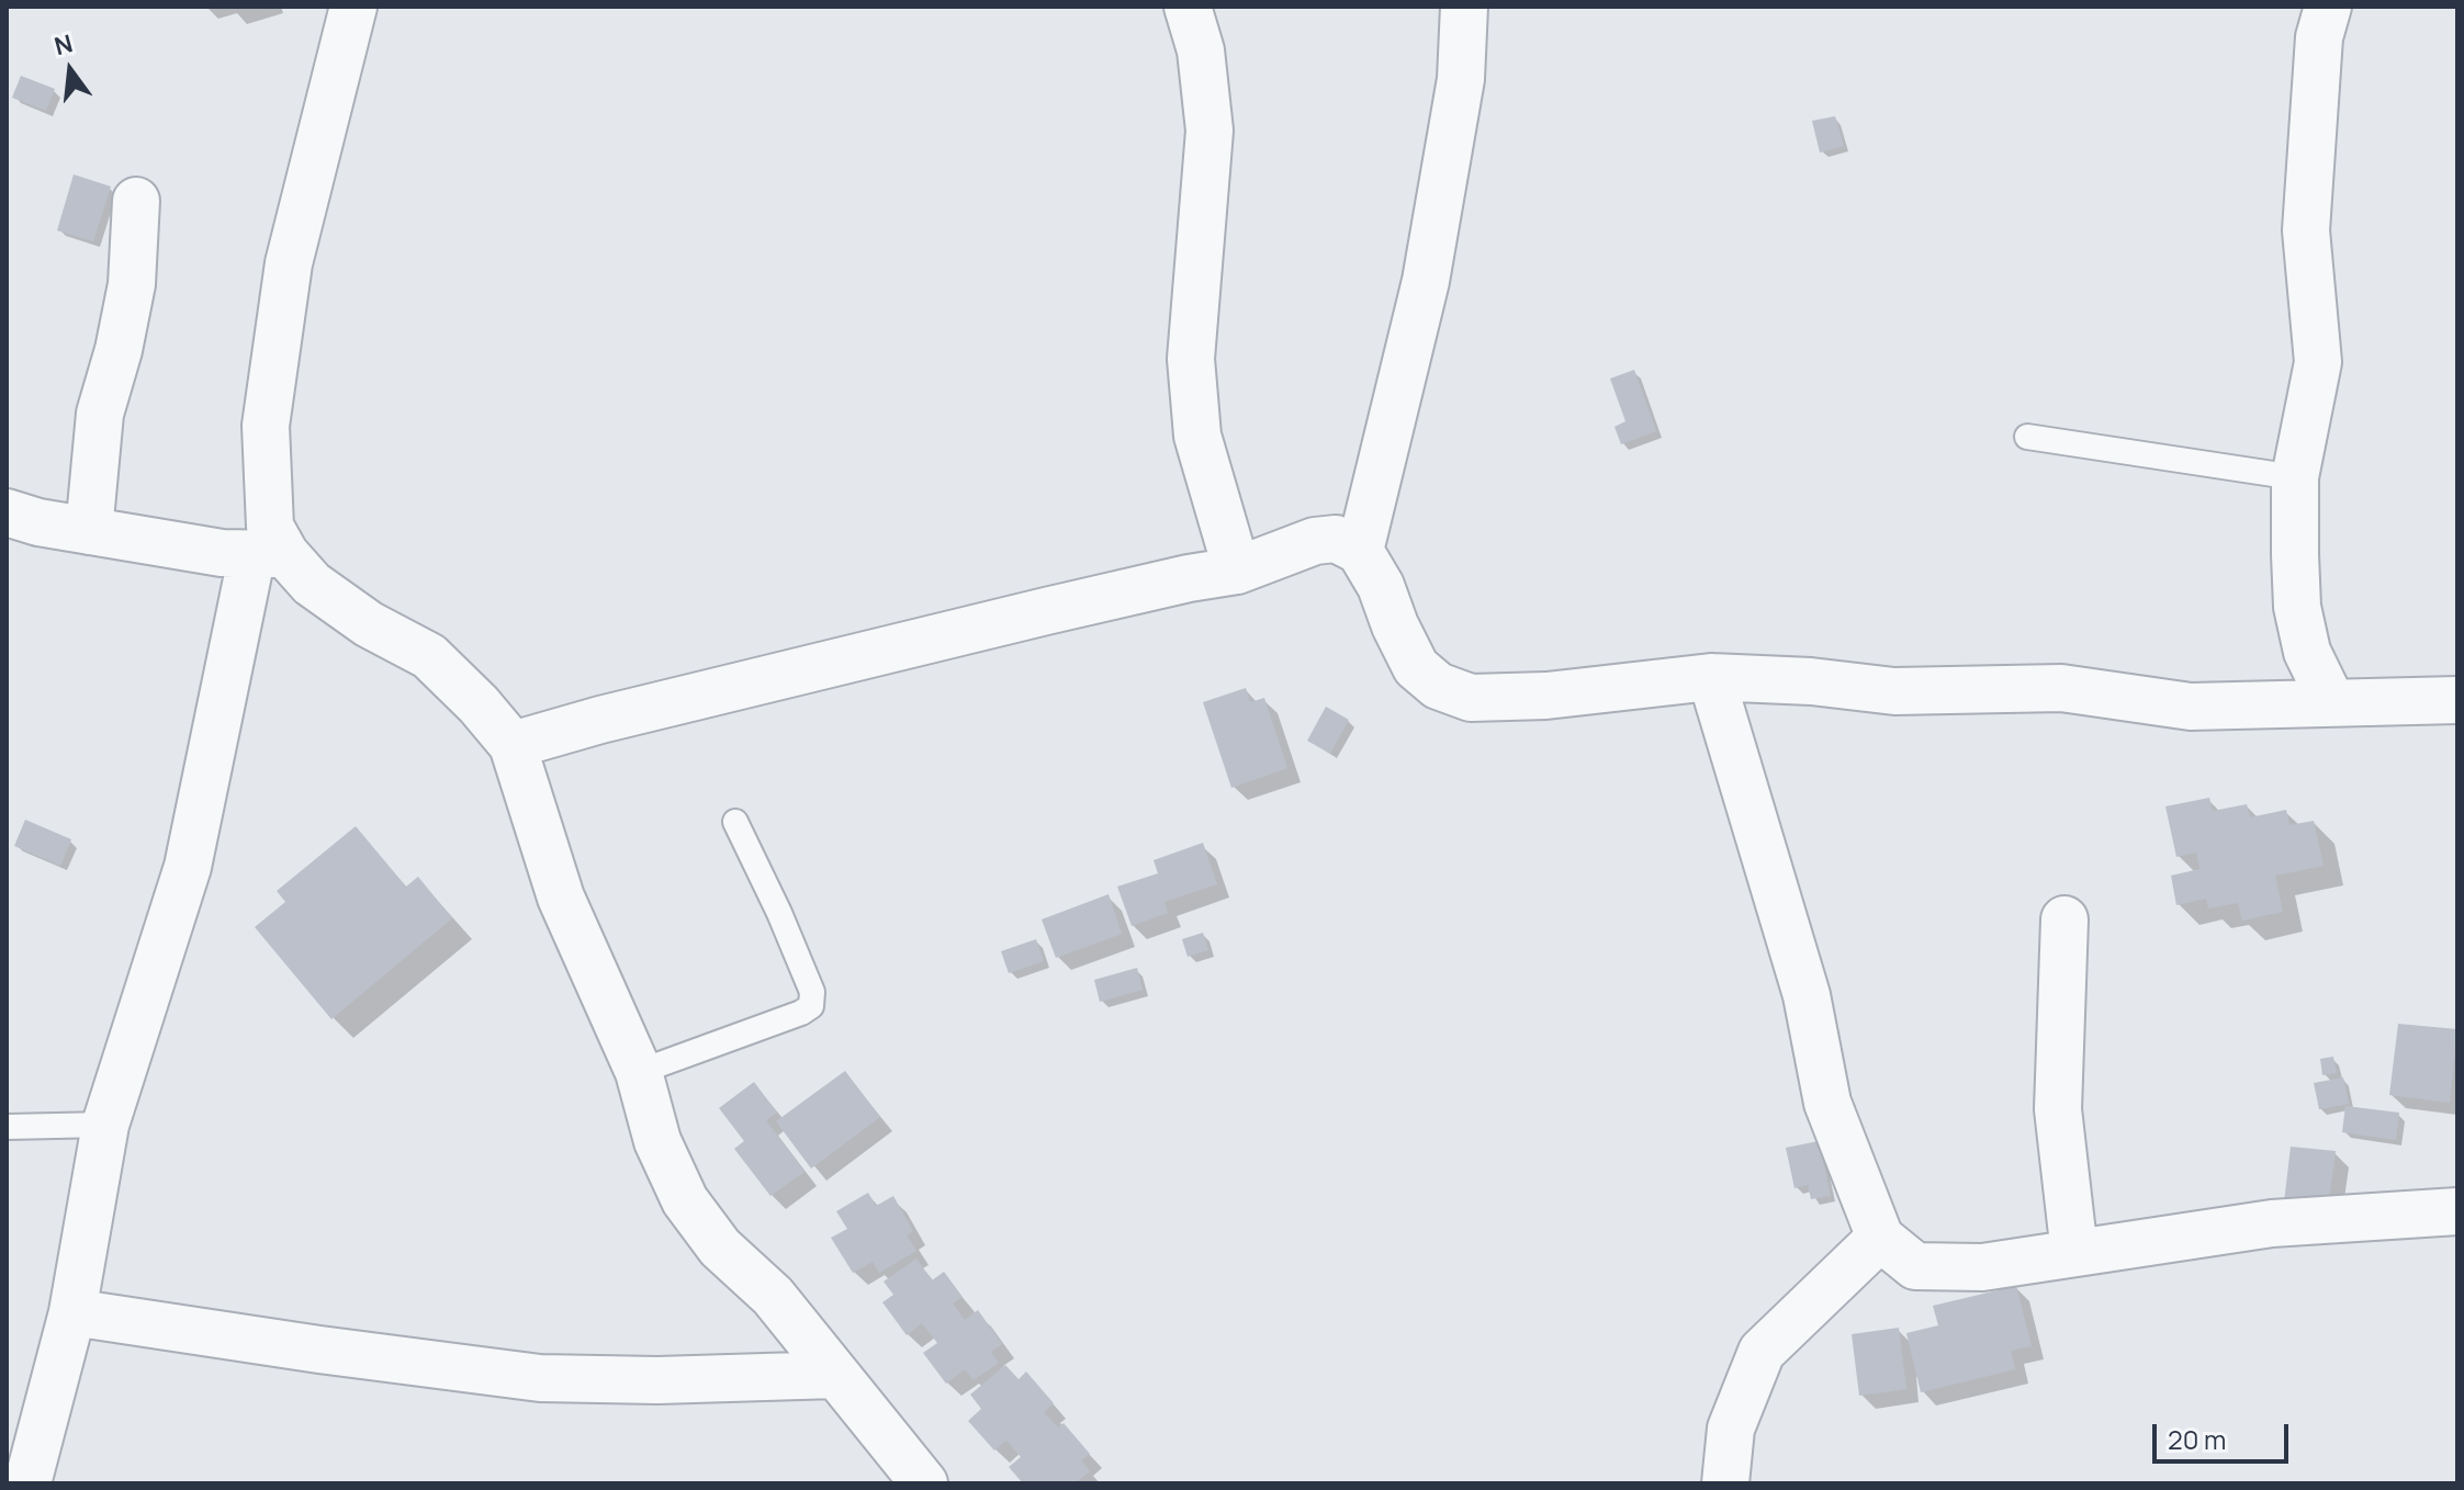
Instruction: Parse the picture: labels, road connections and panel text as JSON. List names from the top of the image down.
{
  "scale_bar": "20 m",
  "north": "top"
}
